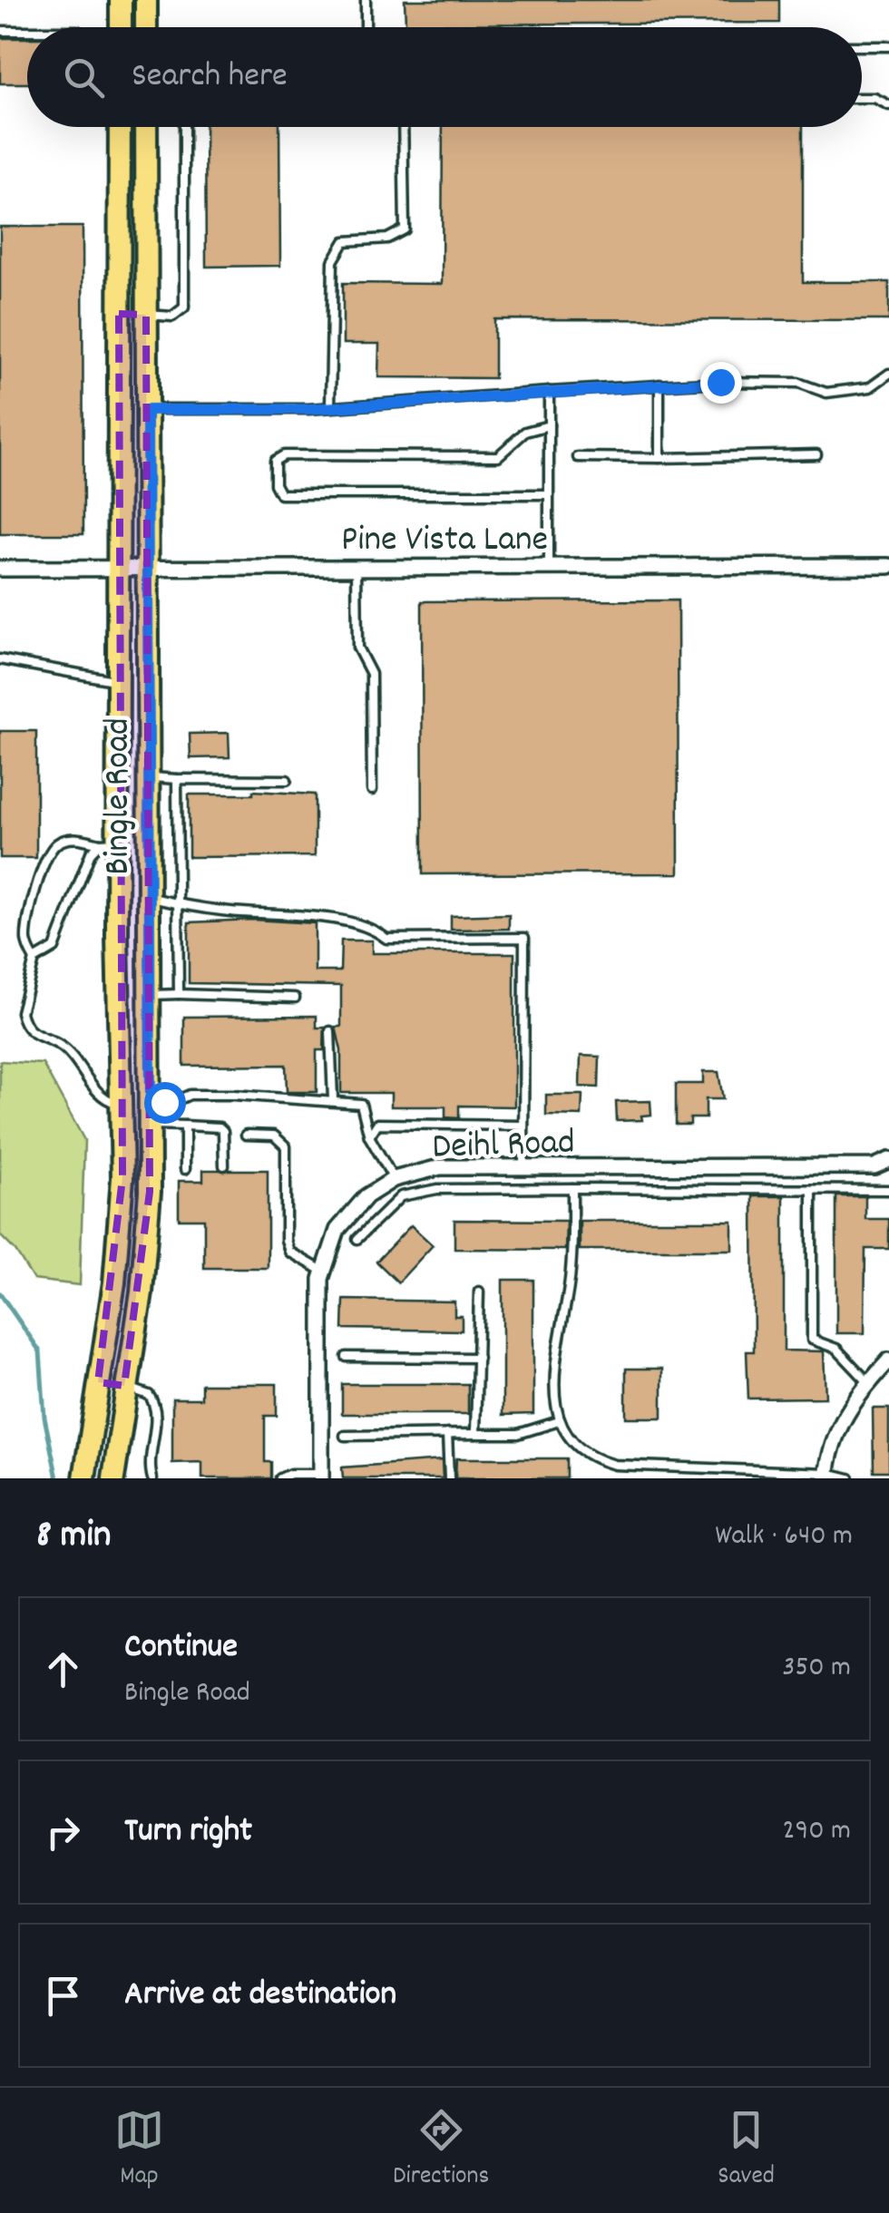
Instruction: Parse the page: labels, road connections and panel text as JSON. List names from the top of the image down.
{
  "streets": {
    "main road": ["Bingle Road"],
    "street": ["Pine Vista Lane", "Deihl Road"]
  },
  "crossings": [
    ["Pine Vista Lane", "Bingle Road"]
  ],
  "page": {
    "search": "Search here",
    "heading": ["8 min", "Walk · 640 m"],
    "list": [
      ["Continue", "Bingle Road", "350 m"],
      ["Turn right", "290 m"],
      "Arrive at destination"
    ],
    "nav": ["Map", "Directions", "Saved"]
  }
}
